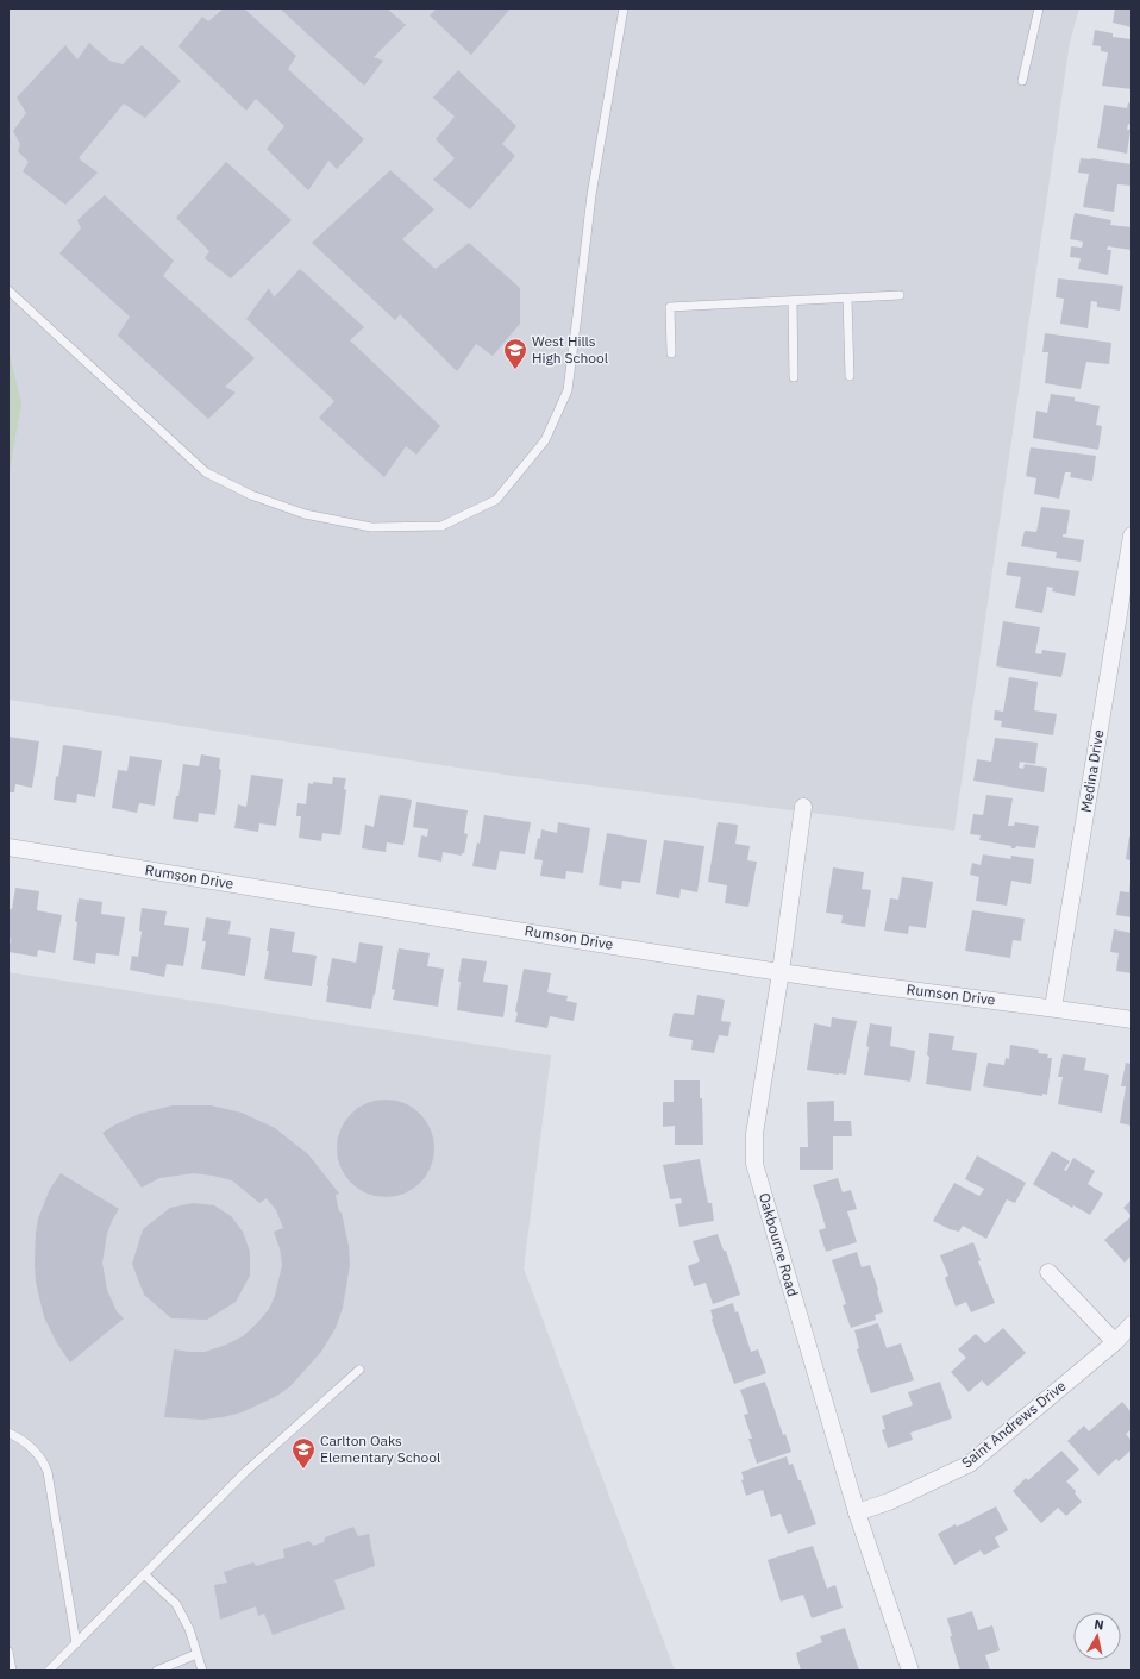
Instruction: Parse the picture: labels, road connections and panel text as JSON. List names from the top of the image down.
{
  "streets": {
    "street": [
      "Medina Drive",
      "Rumson Drive",
      "Oakbourne Road",
      "Saint Andrews Drive"
    ]
  },
  "crossings": [
    ["Medina Drive", "Rumson Drive"],
    ["Rumson Drive", "Oakbourne Road"],
    ["Oakbourne Road", "Saint Andrews Drive"]
  ],
  "places": {
    "school or university": ["West Hills High School", "Carlton Oaks Elementary School"]
  },
  "north": "top"
}
